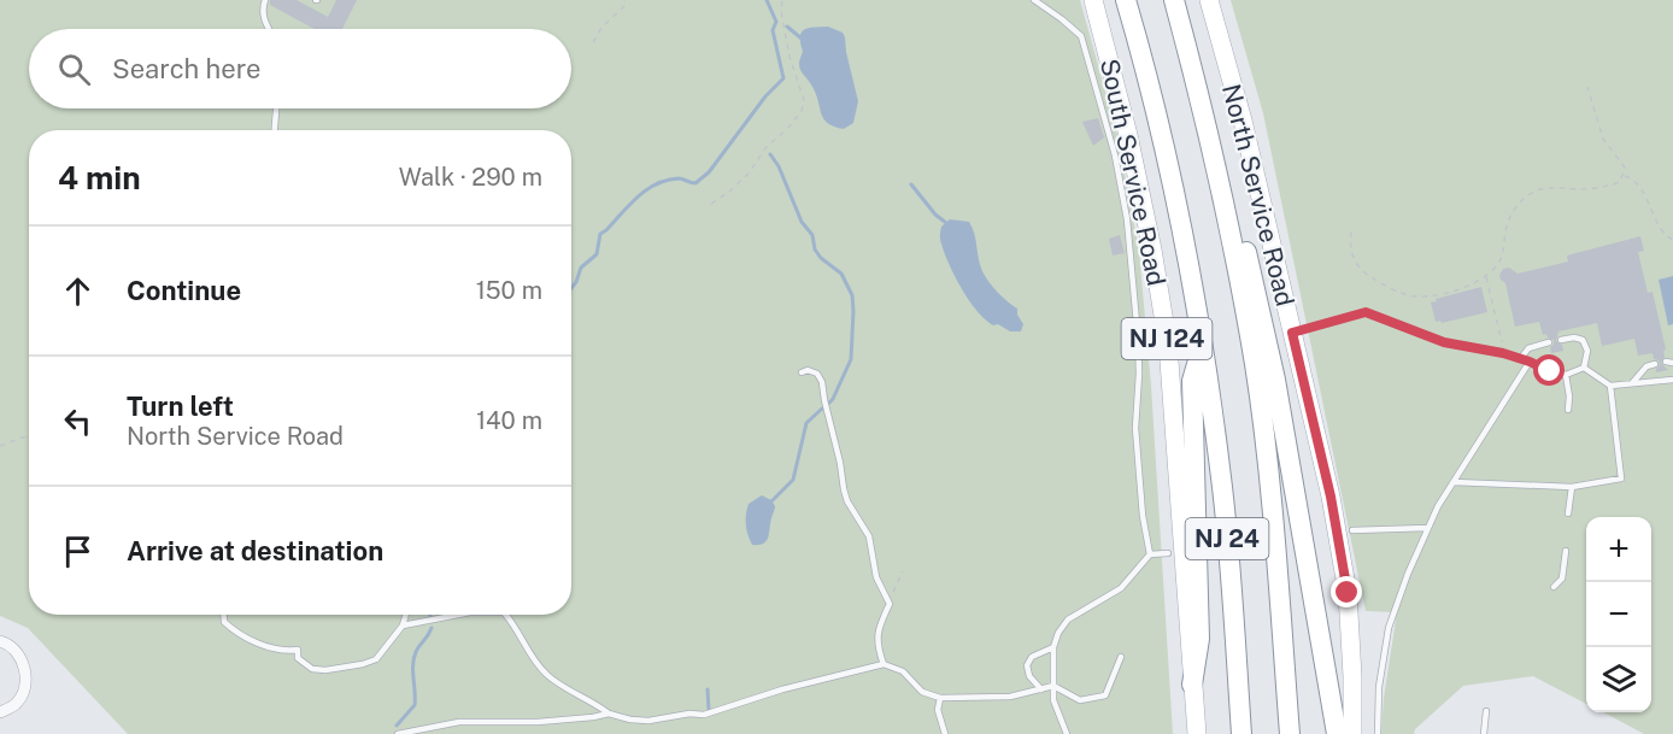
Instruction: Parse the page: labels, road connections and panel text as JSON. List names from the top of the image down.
{
  "streets": {
    "highway": ["NJ 24"],
    "main road": ["South Service Road", "North Service Road", "NJ 124"]
  },
  "page": {
    "search": "Search here",
    "heading": ["4 min", "Walk · 290 m"],
    "list": [
      ["Continue", "150 m"],
      ["Turn left", "North Service Road", "140 m"],
      "Arrive at destination"
    ],
    "map_buttons": ["+", "−"]
  }
}
